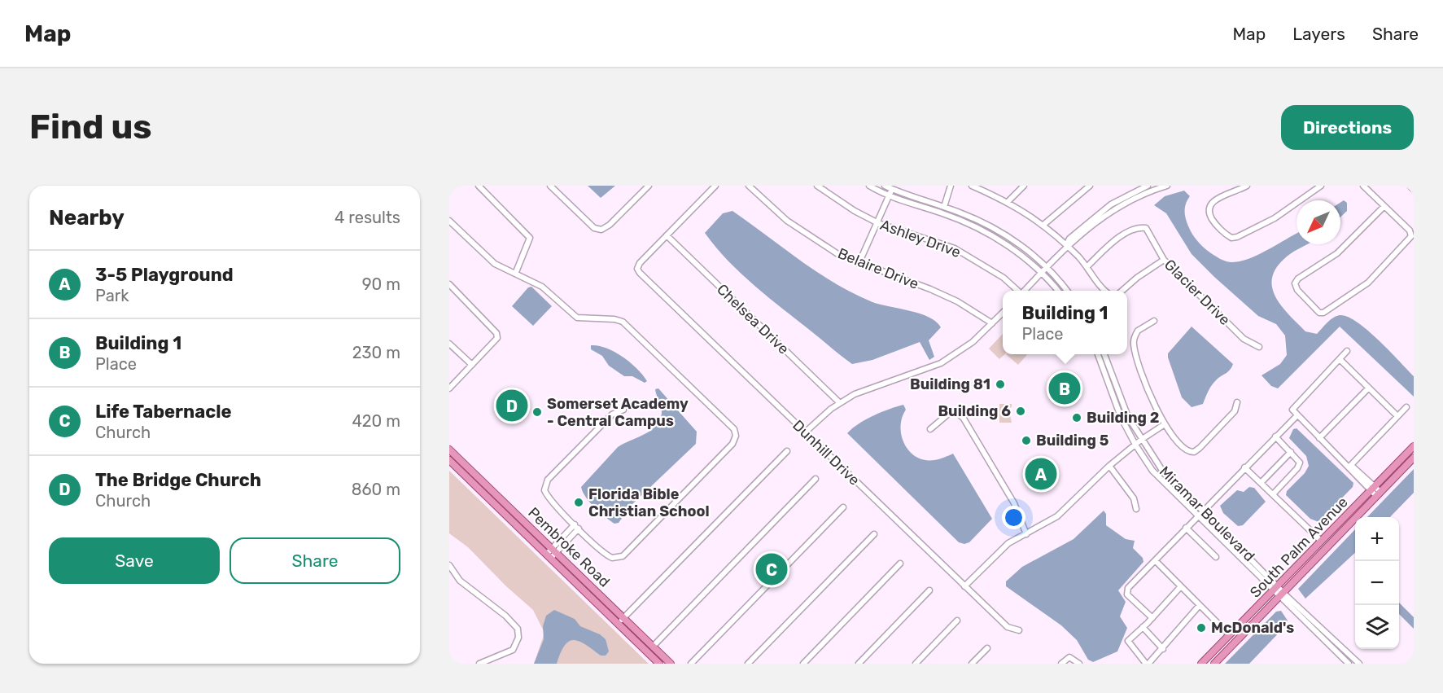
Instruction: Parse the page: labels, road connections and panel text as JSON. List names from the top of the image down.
{
  "streets": {
    "main road": ["Pembroke Road", "South Palm Avenue"],
    "street": [
      "Ashley Drive",
      "Belaire Drive",
      "Glacier Drive",
      "Chelsea Drive",
      "Dunhill Drive",
      "Miramar Boulevard"
    ]
  },
  "crossings": [
    ["Chelsea Drive", "Dunhill Drive"],
    ["Miramar Boulevard", "South Palm Avenue"]
  ],
  "places": [
    "Building 81",
    "Building 6",
    "Somerset Academy - Central Campus",
    "Building 2",
    "Building 5",
    "Florida Bible Christian School",
    "McDonald's"
  ],
  "north": "bottom left",
  "page": {
    "header": "Map",
    "nav": ["Map", "Layers", "Share"],
    "buttons": [
      "Directions",
      ["Save", "Share"]
    ],
    "title": "Find us",
    "heading": ["Nearby", "4 results"],
    "list": [
      {
        "mark": "A",
        "name": "3-5 Playground",
        "note": "Park",
        "value": "90 m"
      },
      {
        "mark": "B",
        "name": "Building 1",
        "note": "Place",
        "value": "230 m"
      },
      {
        "mark": "C",
        "name": "Life Tabernacle",
        "note": "Church",
        "value": "420 m"
      },
      {
        "mark": "D",
        "name": "The Bridge Church",
        "note": "Church",
        "value": "860 m"
      }
    ],
    "popup": ["Building 1", "Place"],
    "pins": [
      "B",
      "D",
      "A",
      "C"
    ],
    "map_buttons": ["+", "−"]
  }
}
